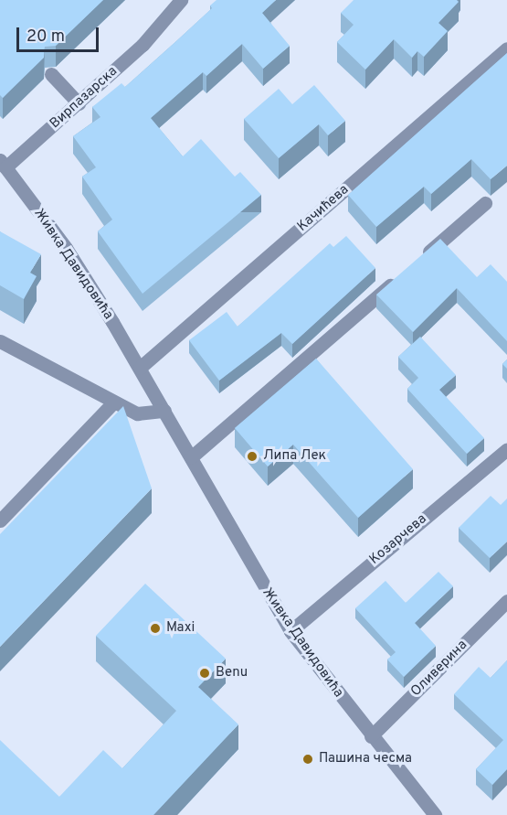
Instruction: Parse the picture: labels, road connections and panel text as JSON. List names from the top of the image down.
{
  "streets": {
    "street": [
      "Вирпазарска",
      "Качићева",
      "Живка Давидовића",
      "Козарчева",
      "Оливерина"
    ]
  },
  "crossings": [
    ["Вирпазарска", "Живка Давидовића"],
    ["Качићева", "Живка Давидовића"],
    ["Живка Давидовића", "Козарчева"],
    ["Живка Давидовића", "Оливерина"]
  ],
  "places": [
    "Липа Лек",
    "Maxi",
    "Benu",
    "Пашина чесма"
  ],
  "scale_bar": "20 m"
}
